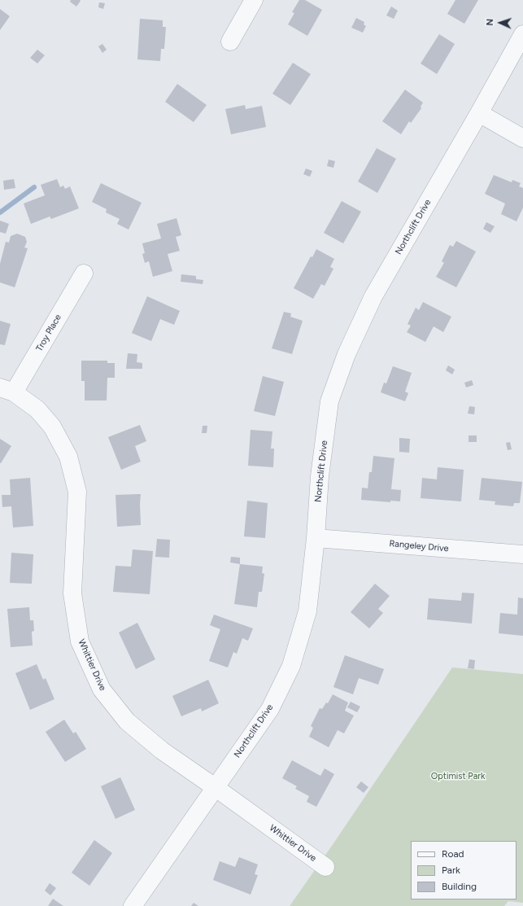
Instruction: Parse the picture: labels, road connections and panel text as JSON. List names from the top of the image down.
{
  "streets": {
    "street": [
      "Northclift Drive",
      "Troy Place",
      "Rangeley Drive",
      "Whittier Drive"
    ]
  },
  "crossings": [
    ["Northclift Drive", "Rangeley Drive"],
    ["Northclift Drive", "Whittier Drive"],
    ["Troy Place", "Whittier Drive"]
  ],
  "parks": ["Optimist Park"],
  "legend": ["Road", "Park", "Building"],
  "north": "left"
}
